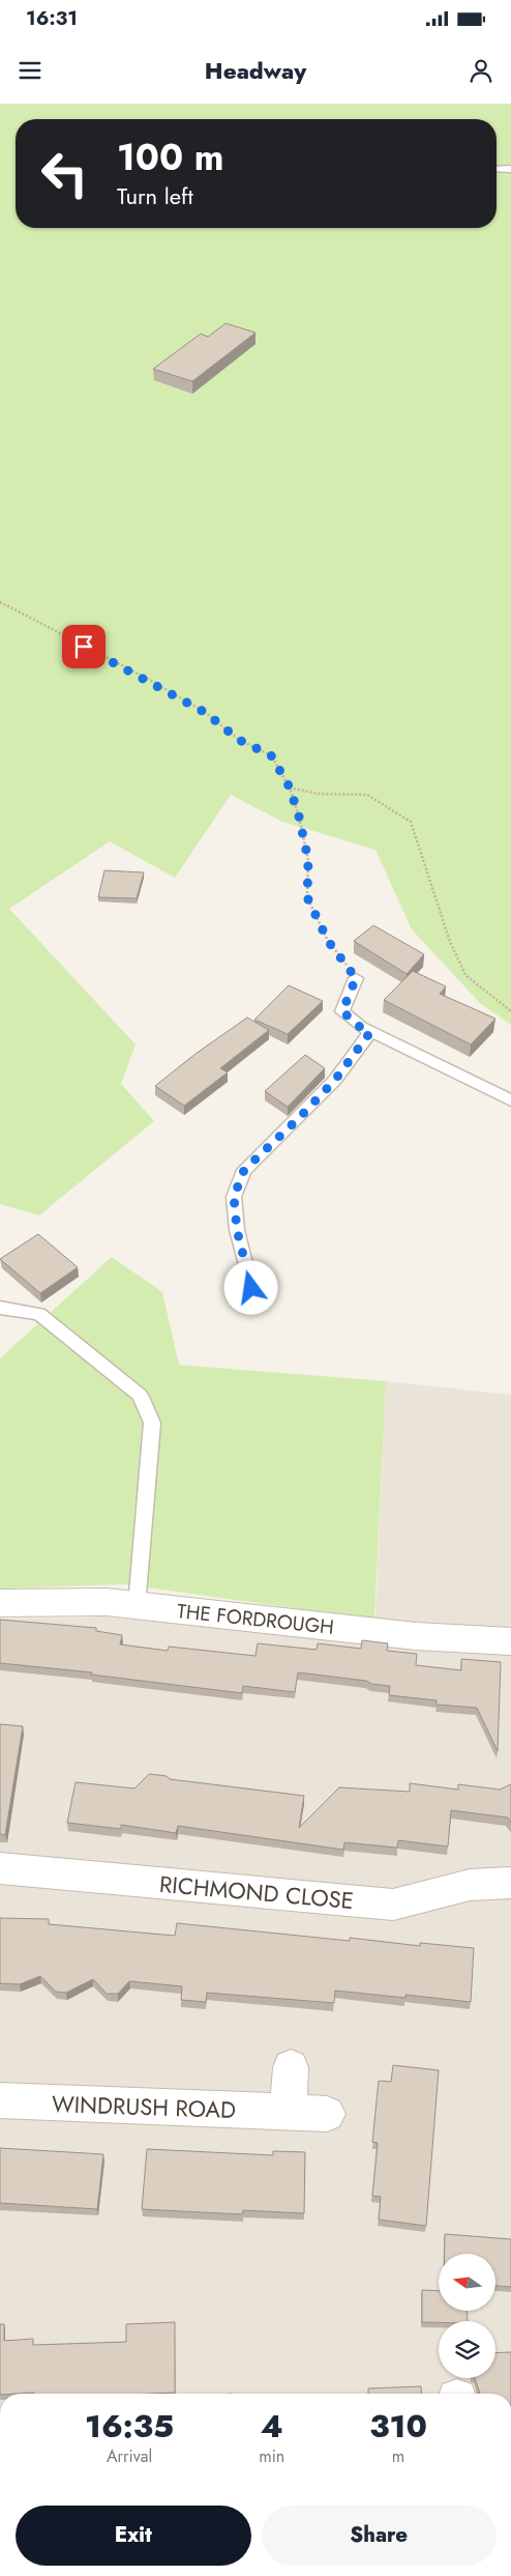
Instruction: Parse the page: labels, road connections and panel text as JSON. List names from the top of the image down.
{
  "streets": {
    "street": ["THE FORDROUGH", "RICHMOND CLOSE", "WINDRUSH ROAD"]
  },
  "north": "left",
  "page": {
    "status": "16:31",
    "header": "Headway",
    "turn": ["100 m", "Turn left"],
    "eta": [
      "16:35",
      "Arrival",
      "4",
      "min",
      "310",
      "m"
    ],
    "buttons": ["Exit", "Share"]
  }
}
